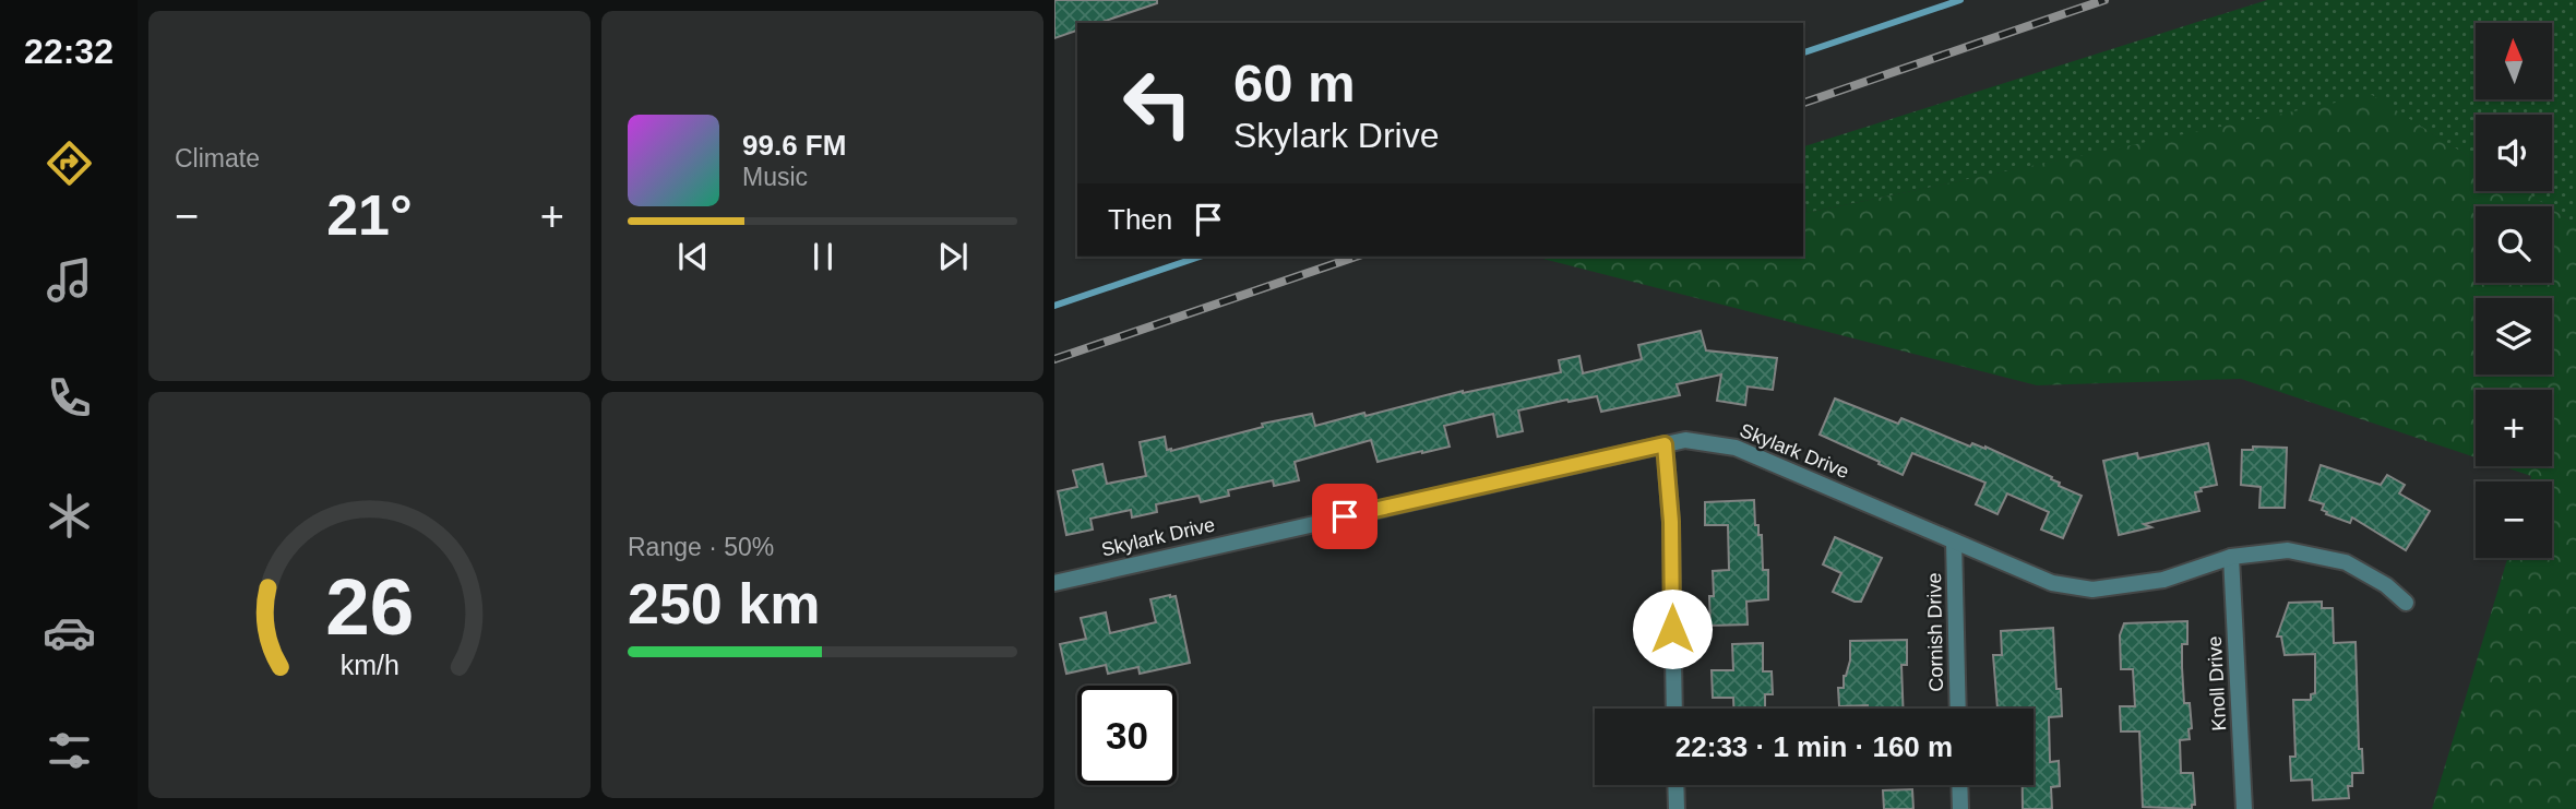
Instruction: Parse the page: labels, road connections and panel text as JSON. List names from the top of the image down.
{
  "streets": {
    "street": ["Skylark Drive", "Cornish Drive", "Knoll Drive"]
  },
  "crossings": [
    ["Skylark Drive", "Cornish Drive"],
    ["Skylark Drive", "Knoll Drive"]
  ],
  "north": "top",
  "page": {
    "tabs": "22:32",
    "tile": [
      "Climate",
      ["Range · 50%", "250 km"]
    ],
    "map_buttons": ["+", "−"],
    "turn": ["60 m", "Skylark Drive"],
    "song": ["99.6 FM", "Music"],
    "then": "Then",
    "heat": ["−", "21°", "+"],
    "limit": "30",
    "trip": "22:33 · 1 min · 160 m",
    "gauge": ["26", "km/h"]
  }
}
